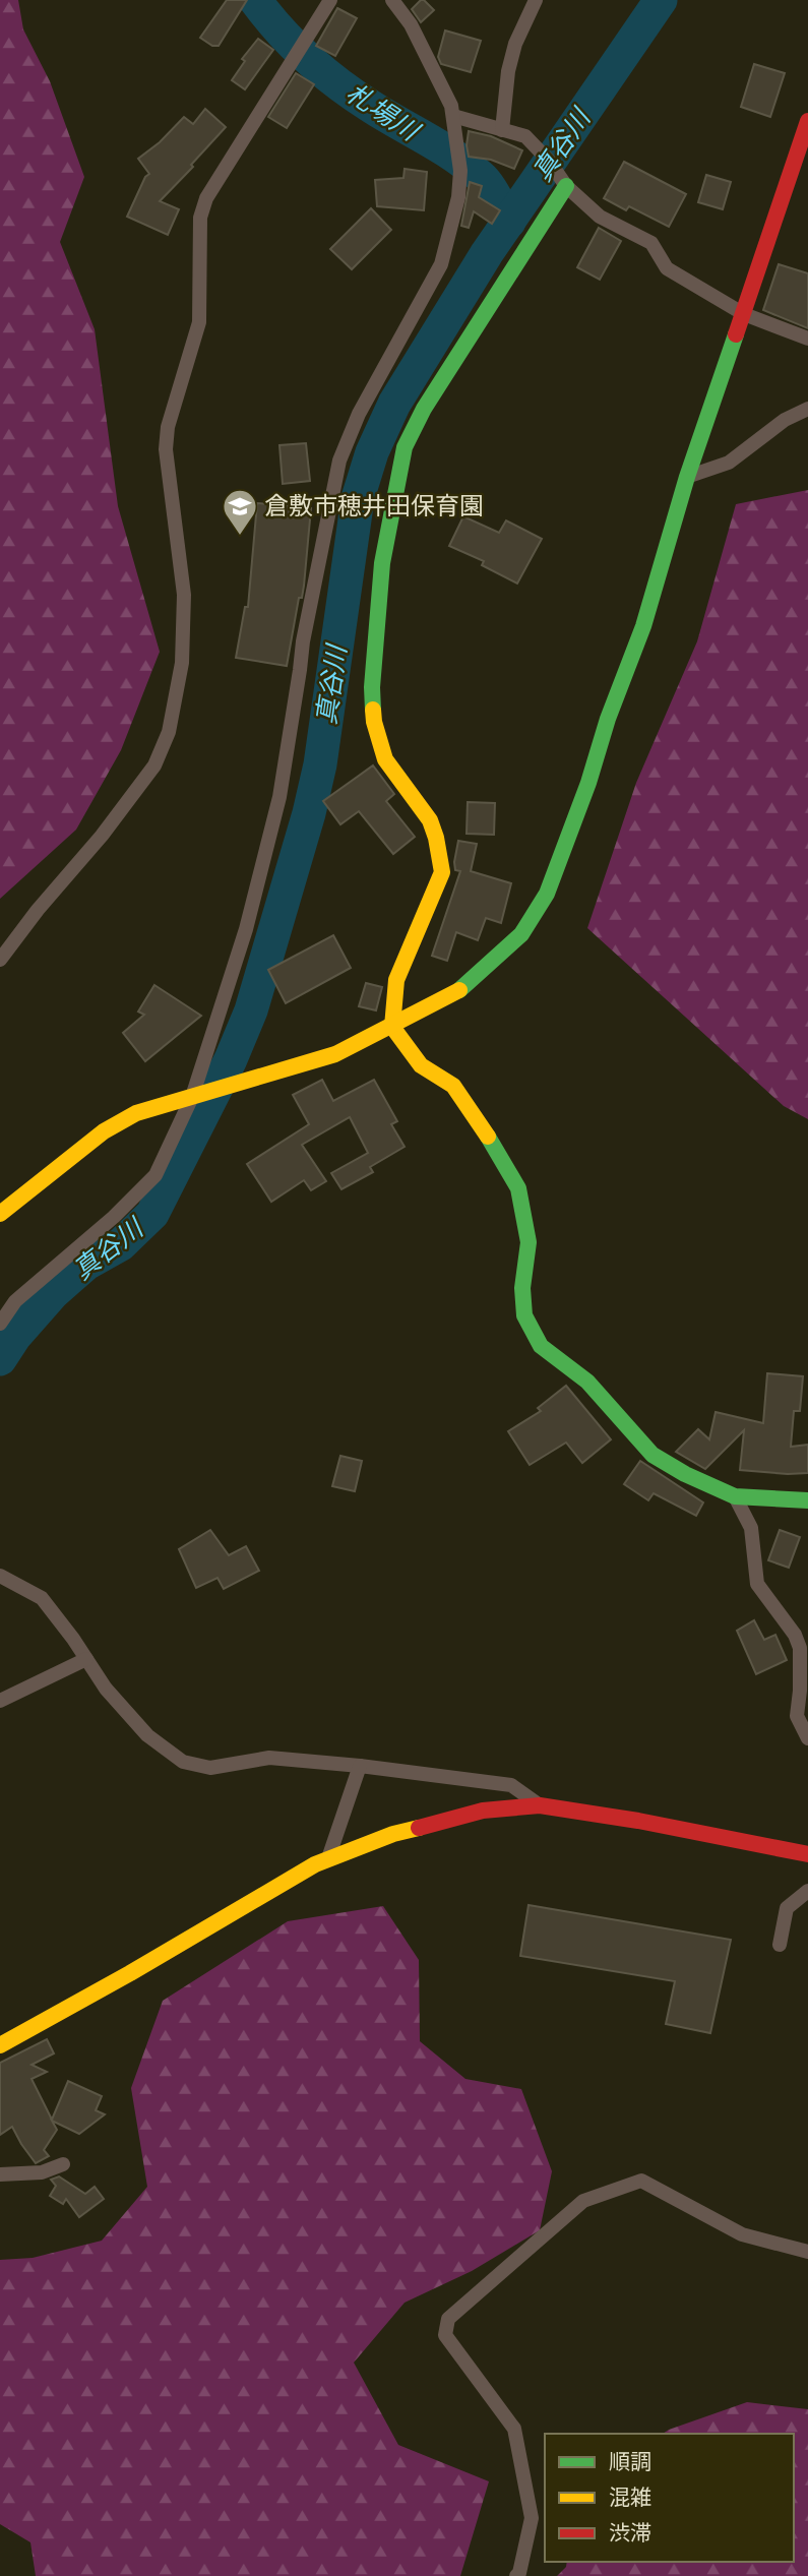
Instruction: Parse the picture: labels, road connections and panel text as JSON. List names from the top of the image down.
{
  "water": ["札場川", "真谷川"],
  "places": {
    "school or university": ["倉敷市穂井田保育園"]
  },
  "legend": ["順調", "混雑", "渋滞"]
}
